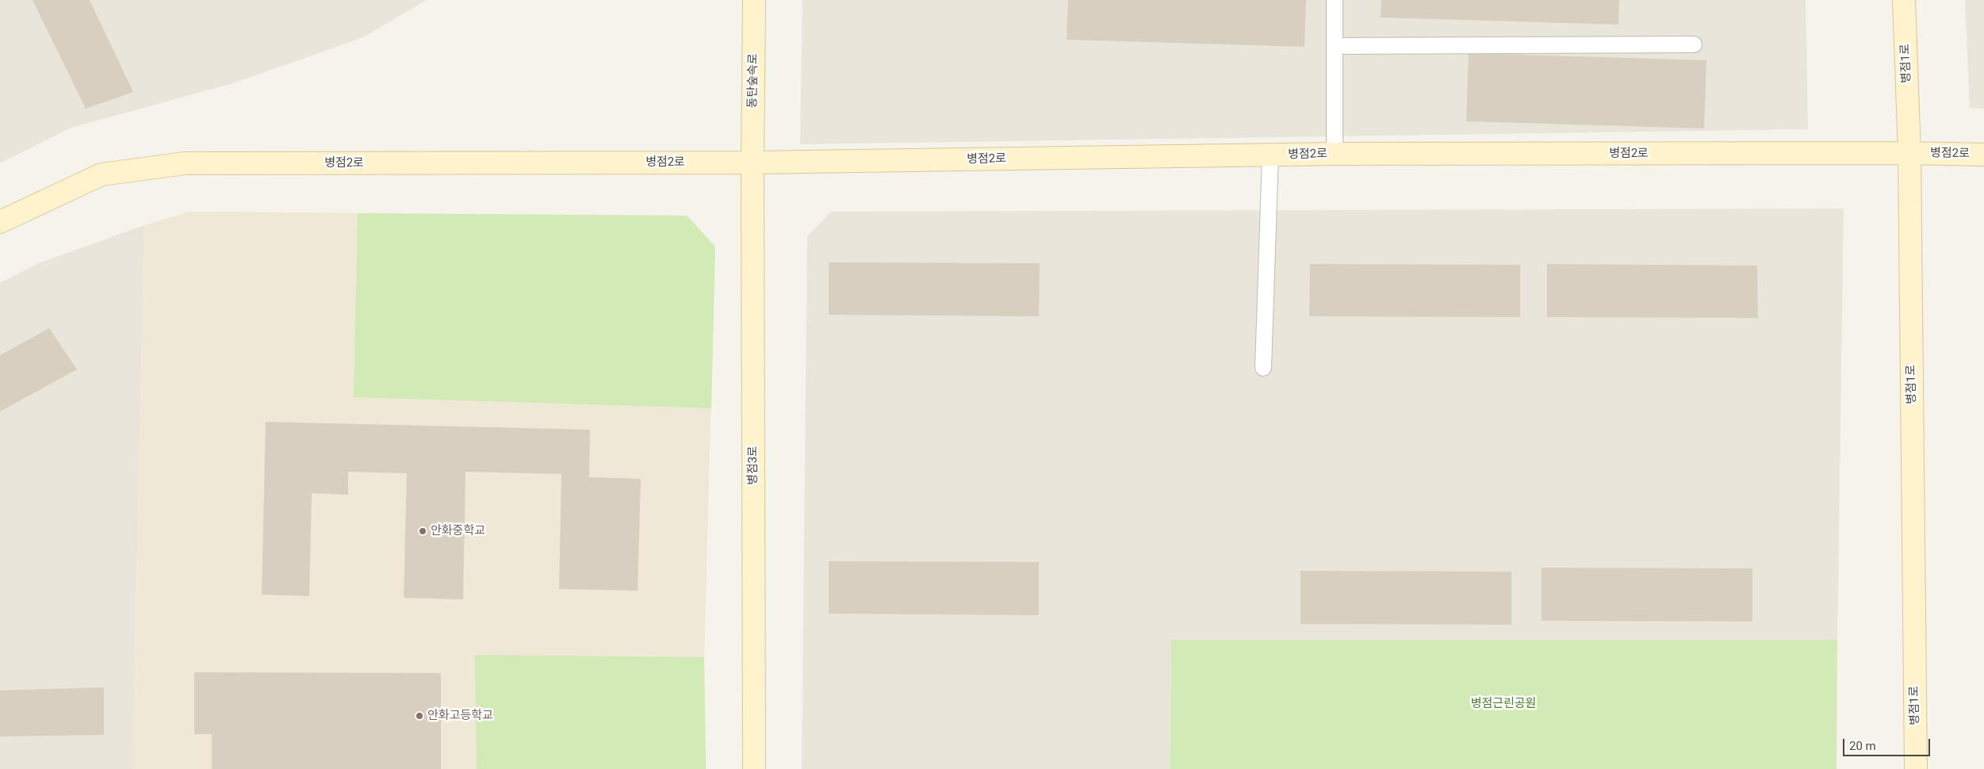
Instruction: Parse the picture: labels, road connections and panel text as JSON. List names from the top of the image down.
{
  "streets": {
    "street": [
      "병점1로",
      "동탄숲속로",
      "병점2로",
      "병점3로"
    ]
  },
  "crossings": [
    ["병점1로", "병점2로"],
    ["동탄숲속로", "병점2로"],
    ["동탄숲속로", "병점3로"],
    ["병점2로", "병점3로"]
  ],
  "parks": ["병점근린공원"],
  "places": ["안화중학교", "안화고등학교"],
  "scale_bar": "20 m"
}
